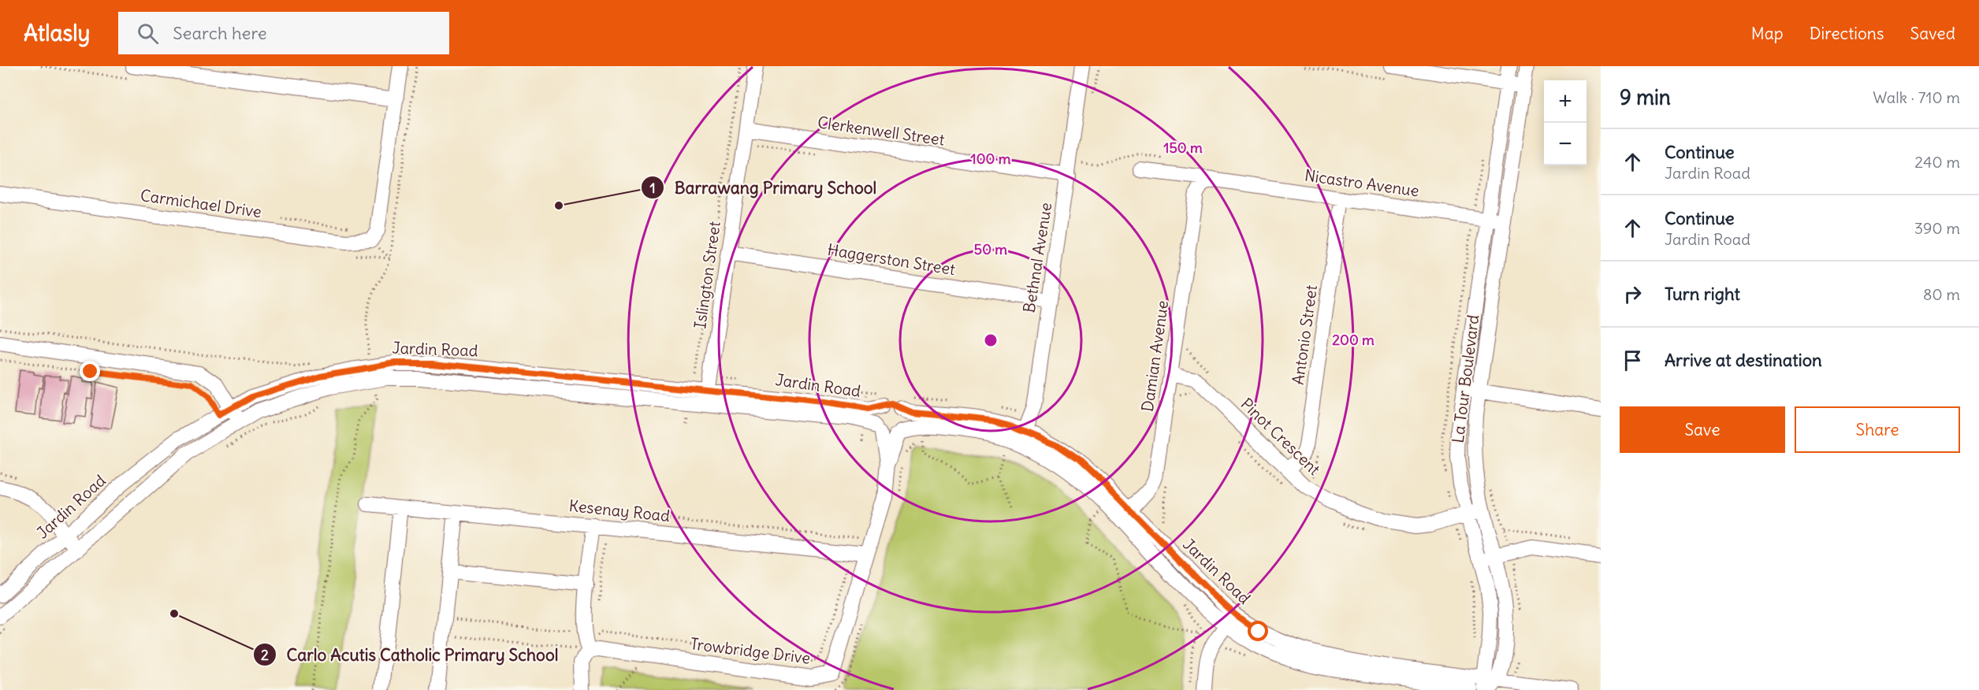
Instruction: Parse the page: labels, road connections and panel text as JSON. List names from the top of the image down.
{
  "streets": {
    "street": [
      "Clerkenwell Street",
      "Nicastro Avenue",
      "Carmichael Drive",
      "Bethnal Avenue",
      "Haggerston Street",
      "Islington Street",
      "Antonio Street",
      "Jardin Road",
      "Damian Avenue",
      "La Tour Boulevard",
      "Pinot Crescent",
      "Kesenay Road",
      "Trowbridge Drive"
    ]
  },
  "crossings": [
    ["Clerkenwell Street", "Bethnal Avenue"],
    ["Clerkenwell Street", "Islington Street"],
    ["Nicastro Avenue", "Antonio Street"],
    ["Nicastro Avenue", "Damian Avenue"],
    ["Nicastro Avenue", "La Tour Boulevard"],
    ["Bethnal Avenue", "Haggerston Street"],
    ["Bethnal Avenue", "Jardin Road"],
    ["Haggerston Street", "Islington Street"],
    ["Islington Street", "Jardin Road"],
    ["Antonio Street", "Pinot Crescent"],
    ["Jardin Road", "Damian Avenue"],
    ["Jardin Road", "La Tour Boulevard"],
    ["Jardin Road", "Trowbridge Drive"],
    ["Damian Avenue", "Pinot Crescent"],
    ["La Tour Boulevard", "Pinot Crescent"],
    ["Kesenay Road", "Trowbridge Drive"]
  ],
  "places": ["Barrawang Primary School", "Carlo Acutis Catholic Primary School"],
  "page": {
    "header": "Atlasly",
    "search": "Search here",
    "nav": ["Map", "Directions", "Saved"],
    "heading": ["9 min", "Walk · 710 m"],
    "map_buttons": ["+", "−"],
    "list": [
      ["Continue", "Jardin Road", "240 m"],
      ["Continue", "Jardin Road", "390 m"],
      ["Turn right", "80 m"],
      "Arrive at destination"
    ],
    "buttons": ["Save", "Share"]
  },
  "rings": [
    "150 m",
    "100 m",
    "50 m",
    "200 m"
  ]
}
